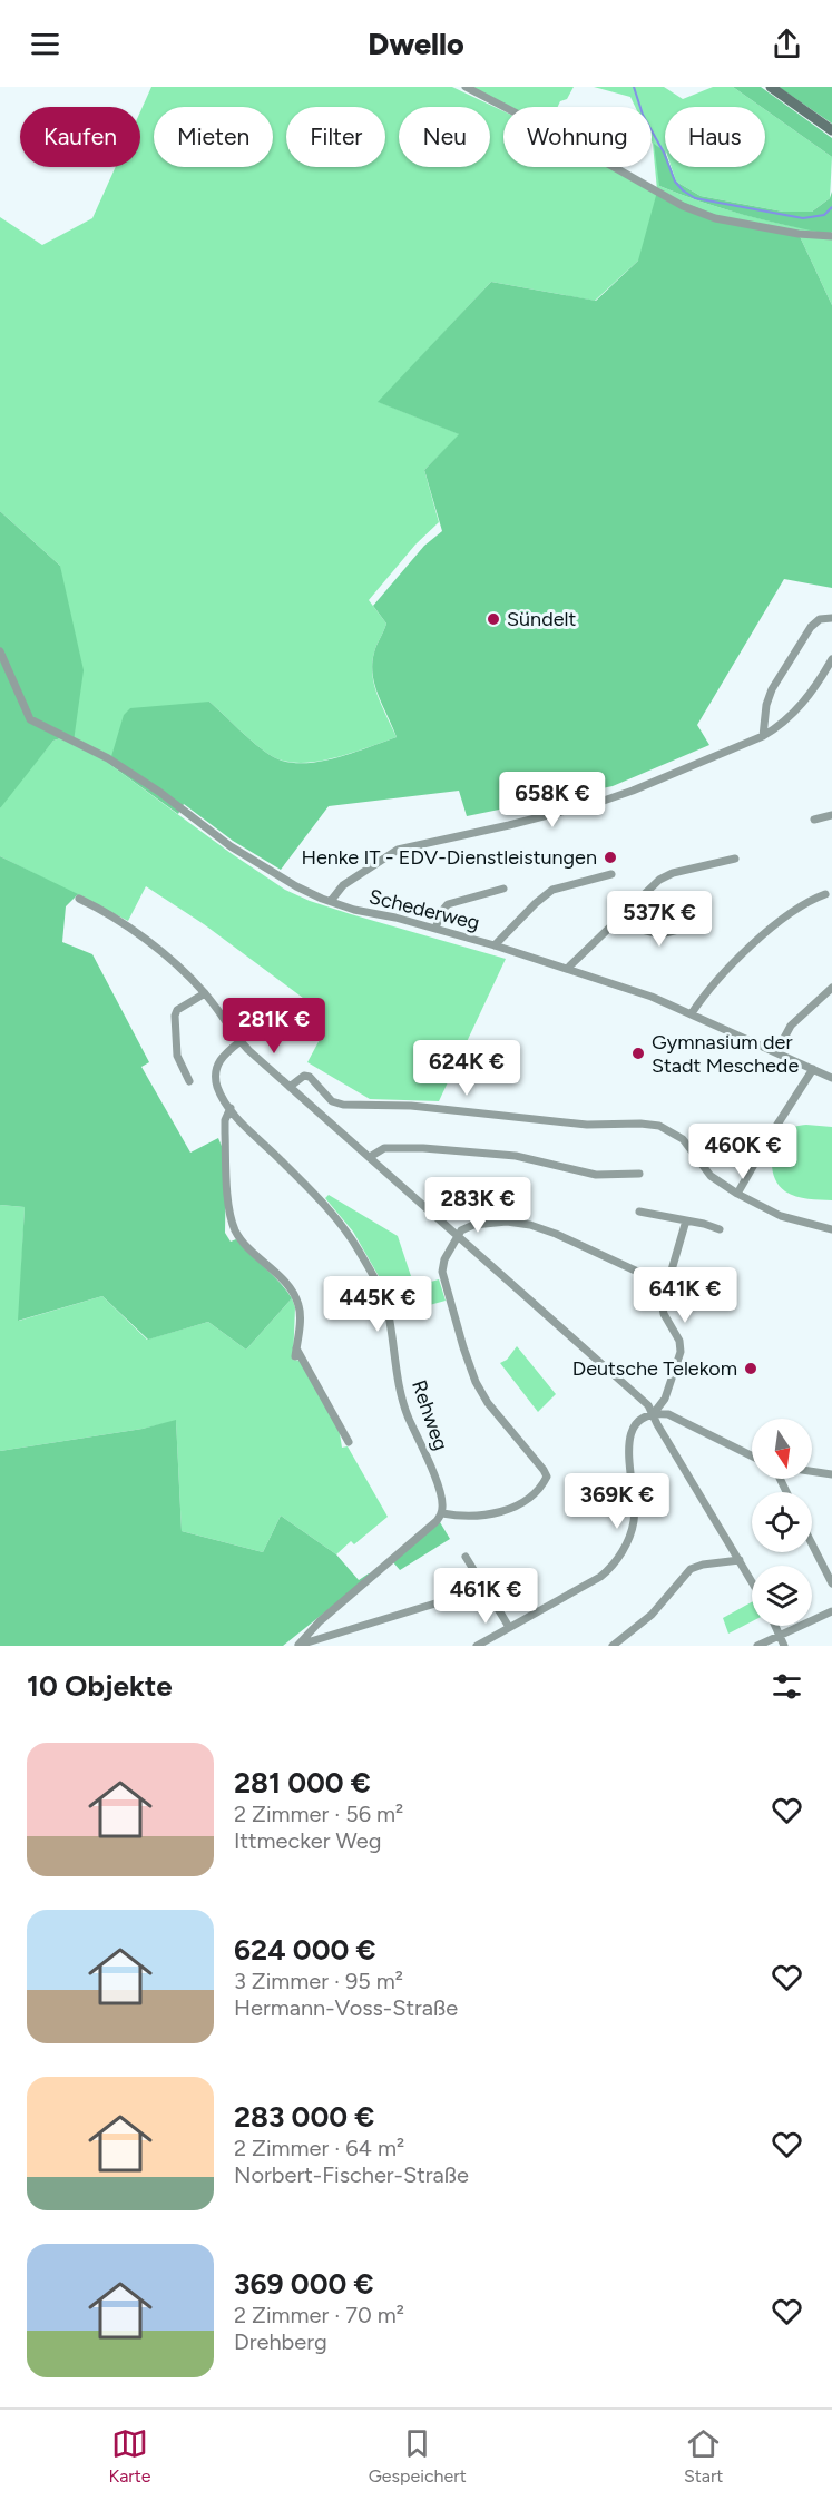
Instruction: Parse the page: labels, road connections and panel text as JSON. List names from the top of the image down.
{
  "streets": {
    "street": ["Schederweg", "Rehweg"]
  },
  "places": [
    "Sündelt",
    "Henke IT - EDV-Dienstleistungen",
    "Gymnasium der Stadt Meschede",
    "Deutsche Telekom"
  ],
  "north": "bottom",
  "page": {
    "header": "Dwello",
    "chip": [
      "Kaufen",
      "Mieten",
      "Filter",
      "Neu",
      "Wohnung",
      "Haus"
    ],
    "price": [
      "658K €",
      "537K €",
      "281K €",
      "624K €",
      "460K €",
      "283K €",
      "641K €",
      "445K €",
      "369K €",
      "461K €"
    ],
    "heading": "10 Objekte",
    "list": [
      {
        "name": "281 000 €",
        "note": "2 Zimmer · 56 m² · Ittmecker Weg"
      },
      {
        "name": "624 000 €",
        "note": "3 Zimmer · 95 m² · Hermann-Voss-Straße"
      },
      {
        "name": "283 000 €",
        "note": "2 Zimmer · 64 m² · Norbert-Fischer-Straße"
      },
      {
        "name": "369 000 €",
        "note": "2 Zimmer · 70 m² · Drehberg"
      }
    ],
    "tabs": ["Karte", "Gespeichert", "Start"]
  }
}
